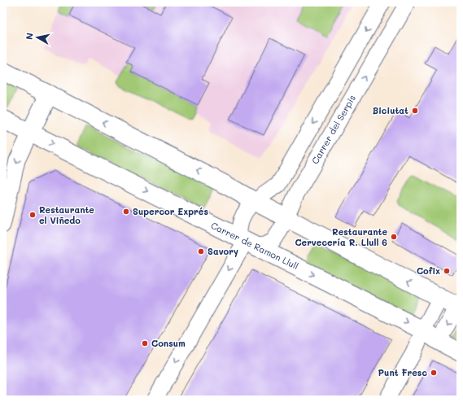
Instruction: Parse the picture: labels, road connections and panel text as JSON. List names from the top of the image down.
{
  "streets": {
    "main road": ["Carrer de Ramon Llull"],
    "street": ["Carrer del Serpis"]
  },
  "crossings": [
    ["Carrer del Serpis", "Carrer de Ramon Llull"]
  ],
  "places": [
    "Biciutat",
    "Supercor Exprés",
    "Restaurante el Viñedo",
    "Restaurante Cervecería R. Llull 6",
    "Savory",
    "Cofix",
    "Consum",
    "Punt Fresc"
  ],
  "north": "left"
}
